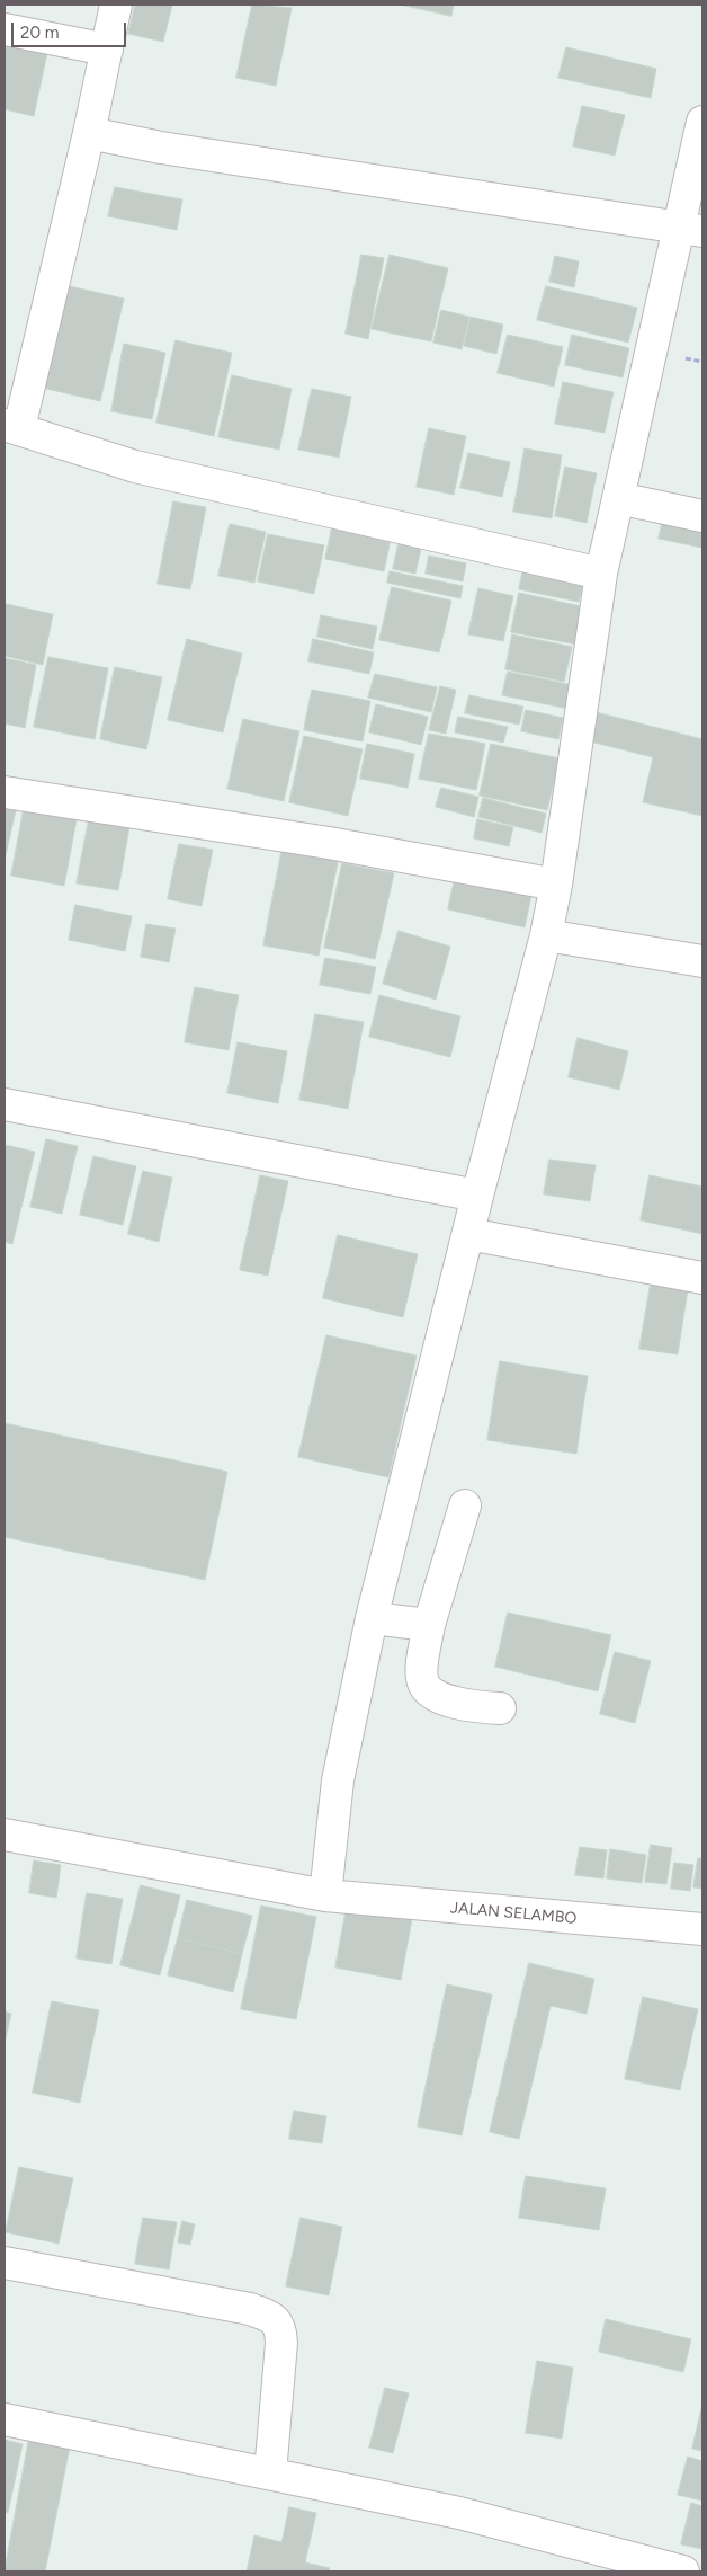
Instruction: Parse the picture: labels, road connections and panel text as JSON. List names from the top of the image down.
{
  "streets": {
    "street": ["JALAN SELAMBO"]
  },
  "scale_bar": "20 m"
}
